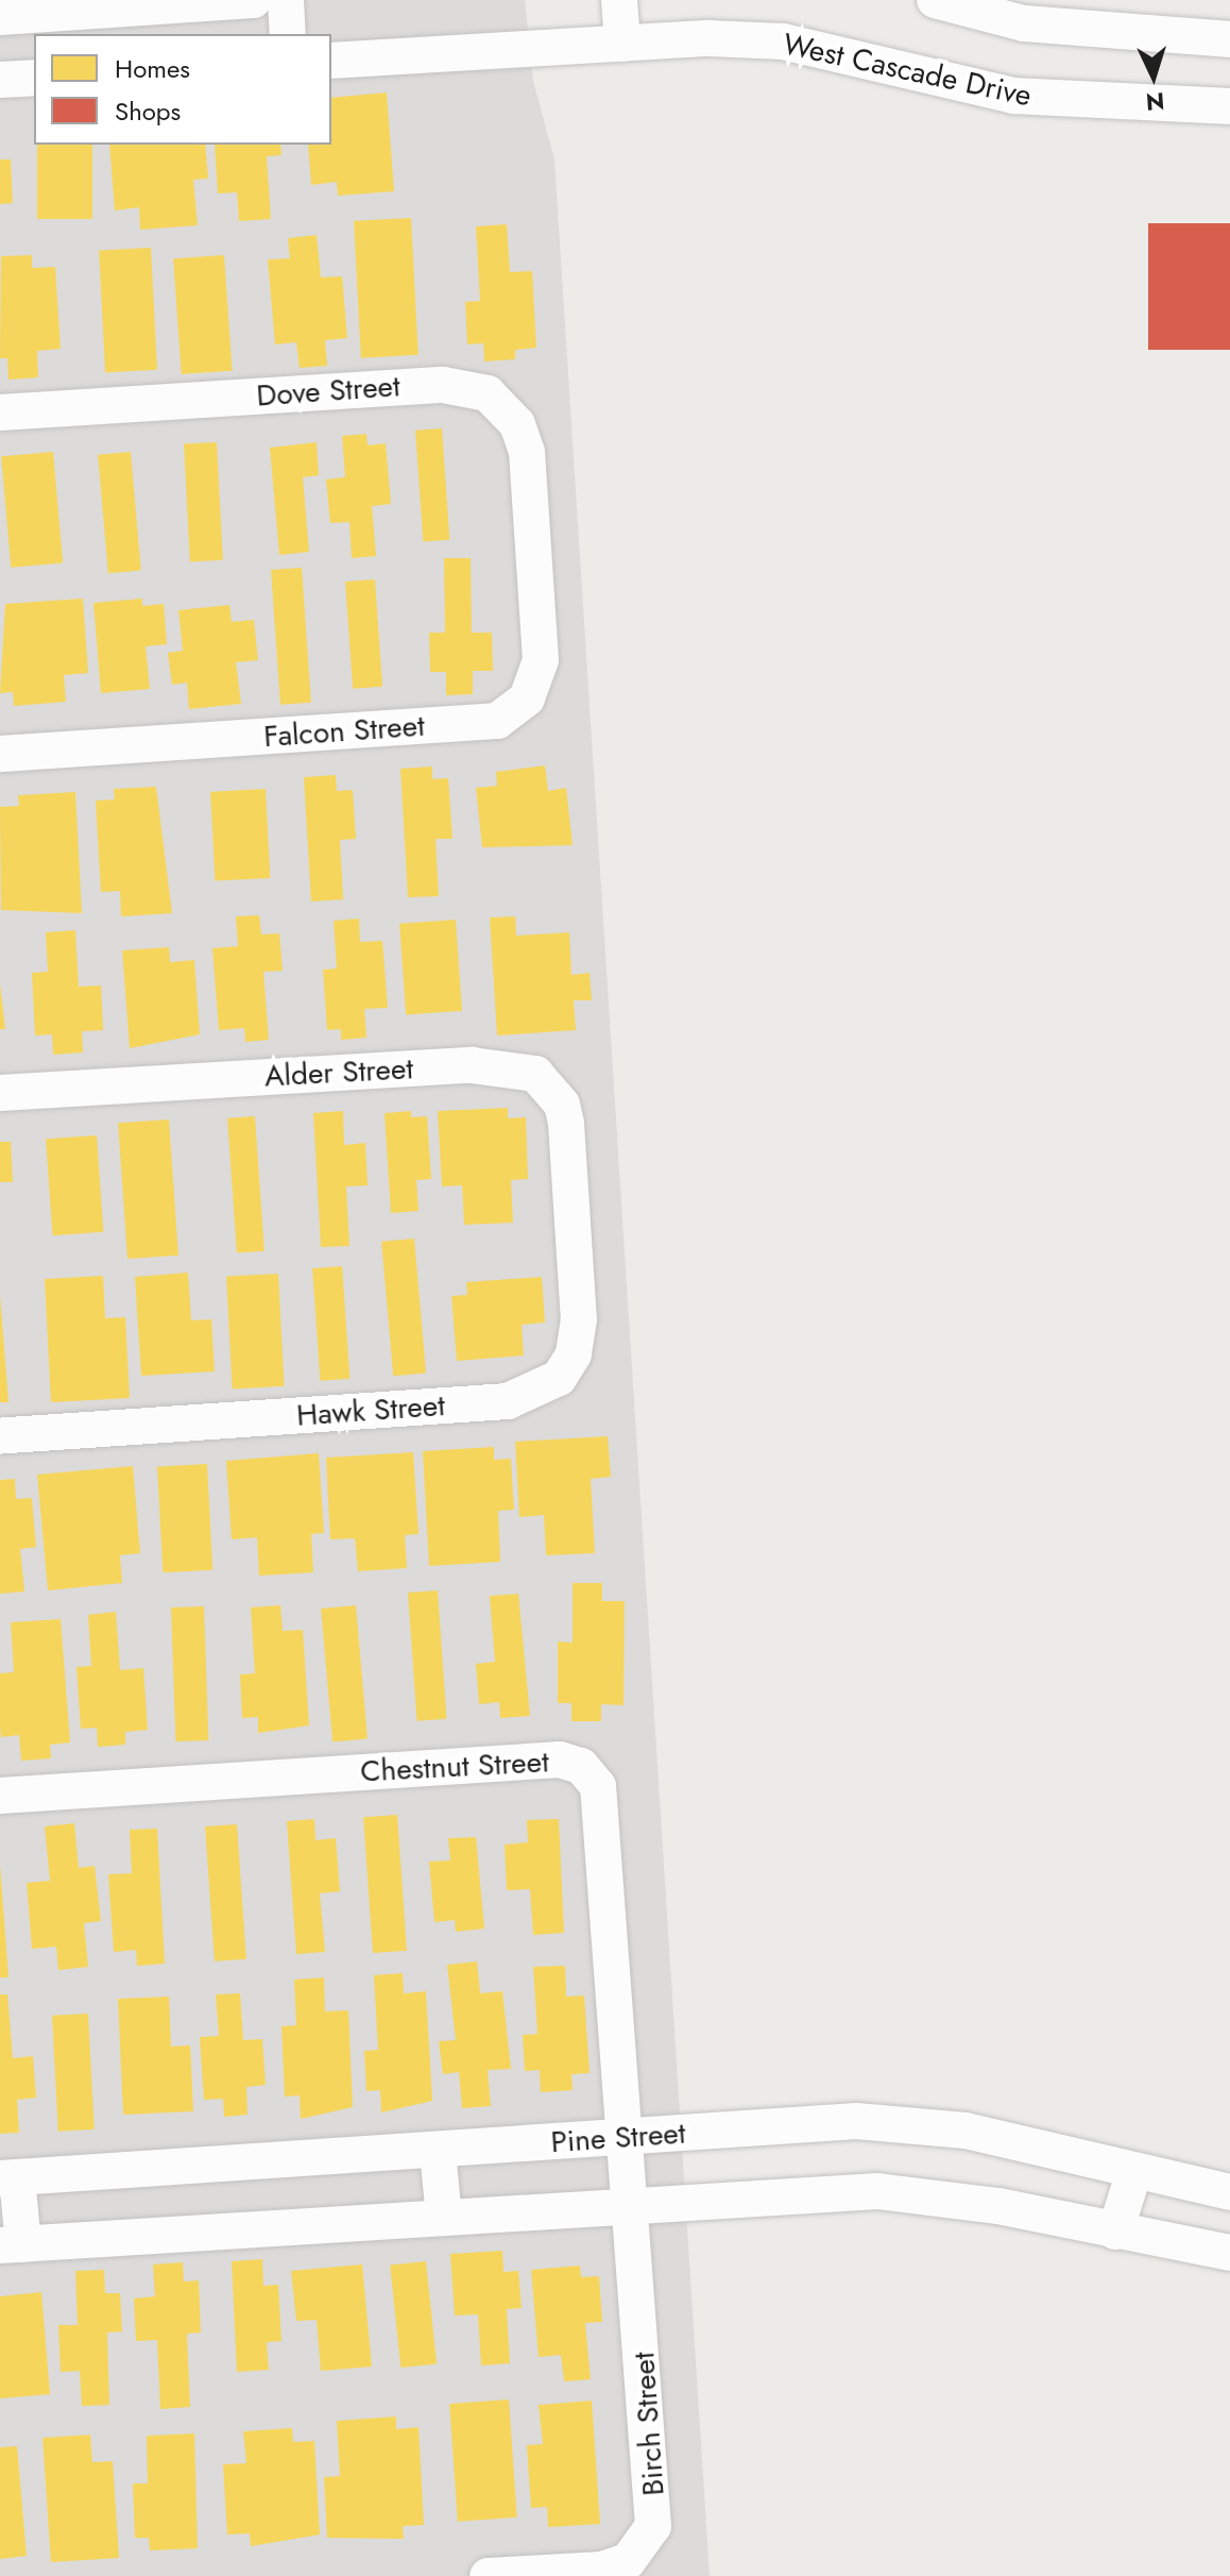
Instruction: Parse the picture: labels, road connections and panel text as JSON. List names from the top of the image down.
{
  "streets": {
    "street": [
      "West Cascade Drive",
      "Dove Street",
      "Falcon Street",
      "Alder Street",
      "Hawk Street",
      "Chestnut Street",
      "Pine Street",
      "Birch Street"
    ]
  },
  "crossings": [
    ["Dove Street", "Falcon Street"],
    ["Alder Street", "Hawk Street"],
    ["Chestnut Street", "Pine Street"],
    ["Chestnut Street", "Birch Street"],
    ["Pine Street", "Birch Street"]
  ],
  "legend": ["Homes", "Shops"],
  "north": "bottom"
}
